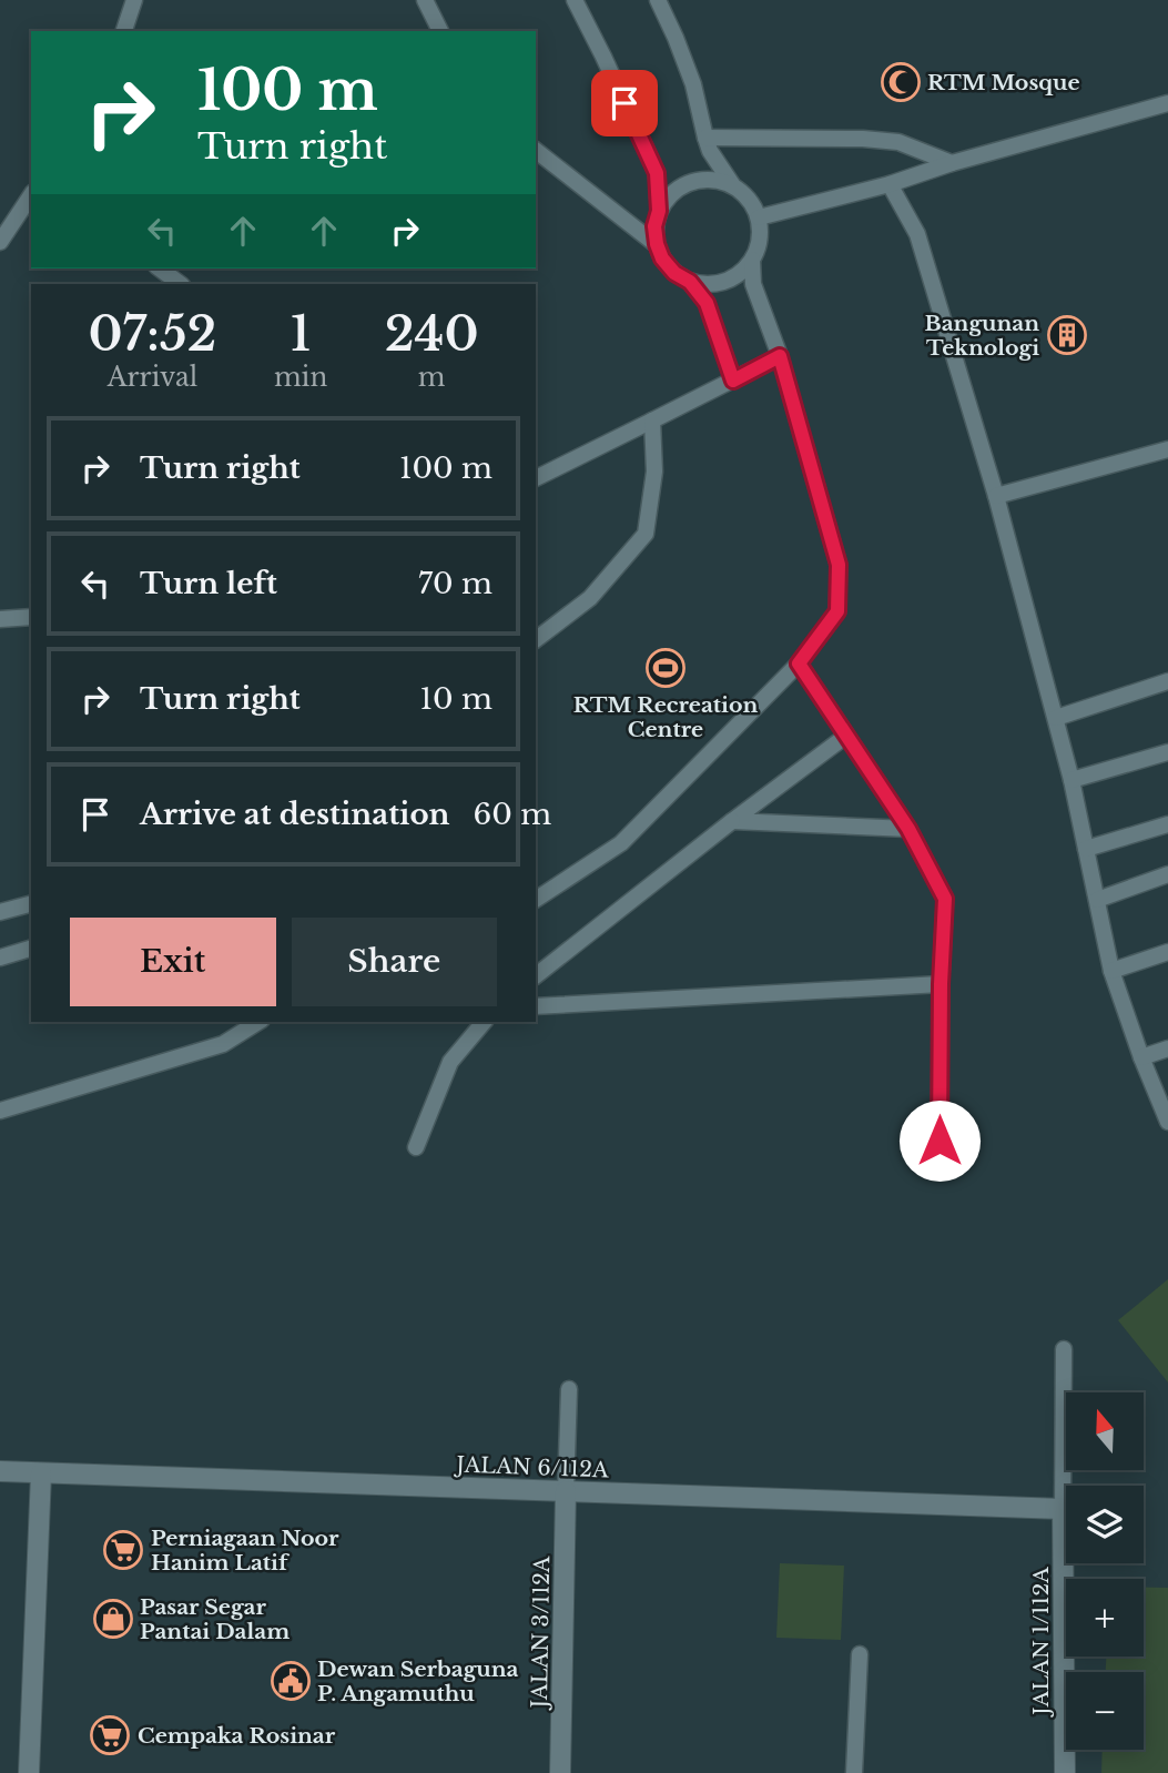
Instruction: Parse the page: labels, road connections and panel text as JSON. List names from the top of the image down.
{
  "streets": {
    "street": ["JALAN 6/112A", "JALAN 3/112A", "JALAN 1/112A"]
  },
  "crossings": [
    ["JALAN 6/112A", "JALAN 3/112A"],
    ["JALAN 6/112A", "JALAN 1/112A"]
  ],
  "places": {
    "mosque": ["RTM Mosque"],
    "building": ["Bangunan Teknologi"],
    "sports": ["RTM Recreation Centre"],
    "supermarket": ["Perniagaan Noor Hanim Latif", "Cempaka Rosinar"],
    "shop": ["Pasar Segar Pantai Dalam"],
    "public building": ["Dewan Serbaguna P. Angamuthu"]
  },
  "north": "top",
  "page": {
    "turn": ["100 m", "Turn right"],
    "eta": [
      "07:52",
      "Arrival",
      "1",
      "min",
      "240",
      "m"
    ],
    "list": [
      {
        "name": "Turn right",
        "value": "100 m"
      },
      {
        "name": "Turn left",
        "value": "70 m"
      },
      {
        "name": "Turn right",
        "value": "10 m"
      },
      {
        "name": "Arrive at destination",
        "value": "60 m"
      }
    ],
    "buttons": ["Exit", "Share"],
    "map_buttons": ["+", "−"]
  }
}
